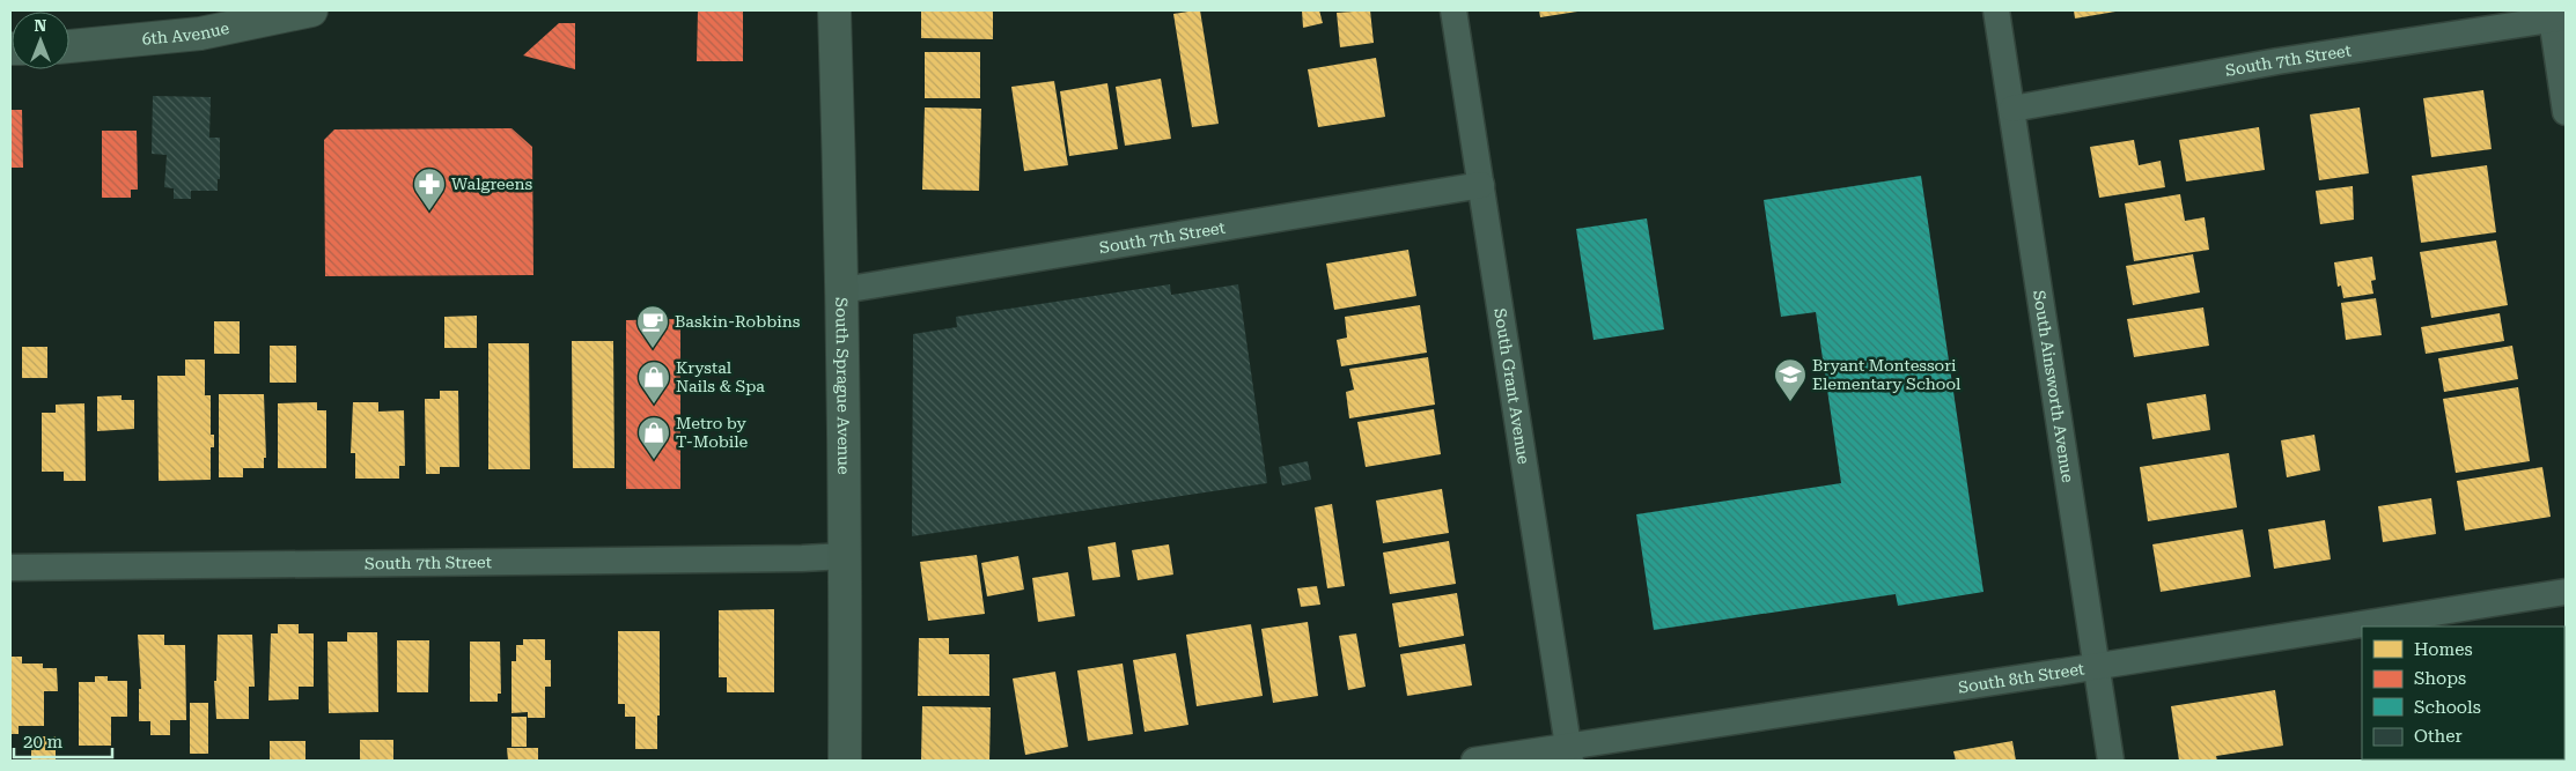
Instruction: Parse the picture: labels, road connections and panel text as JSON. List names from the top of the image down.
{
  "streets": {
    "main road": ["6th Avenue", "South Sprague Avenue"],
    "street": [
      "South 7th Street",
      "South Ainsworth Avenue",
      "South Grant Avenue",
      "South 8th Street"
    ]
  },
  "crossings": [
    ["South 7th Street", "South Sprague Avenue"],
    ["South 7th Street", "South Ainsworth Avenue"],
    ["South 7th Street", "South Grant Avenue"],
    ["South Ainsworth Avenue", "South 8th Street"],
    ["South Grant Avenue", "South 8th Street"]
  ],
  "places": {
    "pharmacy": ["Walgreens"],
    "cafe": ["Baskin-Robbins"],
    "school or university": ["Bryant Montessori Elementary School"],
    "shop": ["Krystal Nails & Spa", "Metro by T-Mobile"]
  },
  "legend": [
    "Homes",
    "Shops",
    "Schools",
    "Other"
  ],
  "scale_bar": "20 m",
  "north": "top"
}
